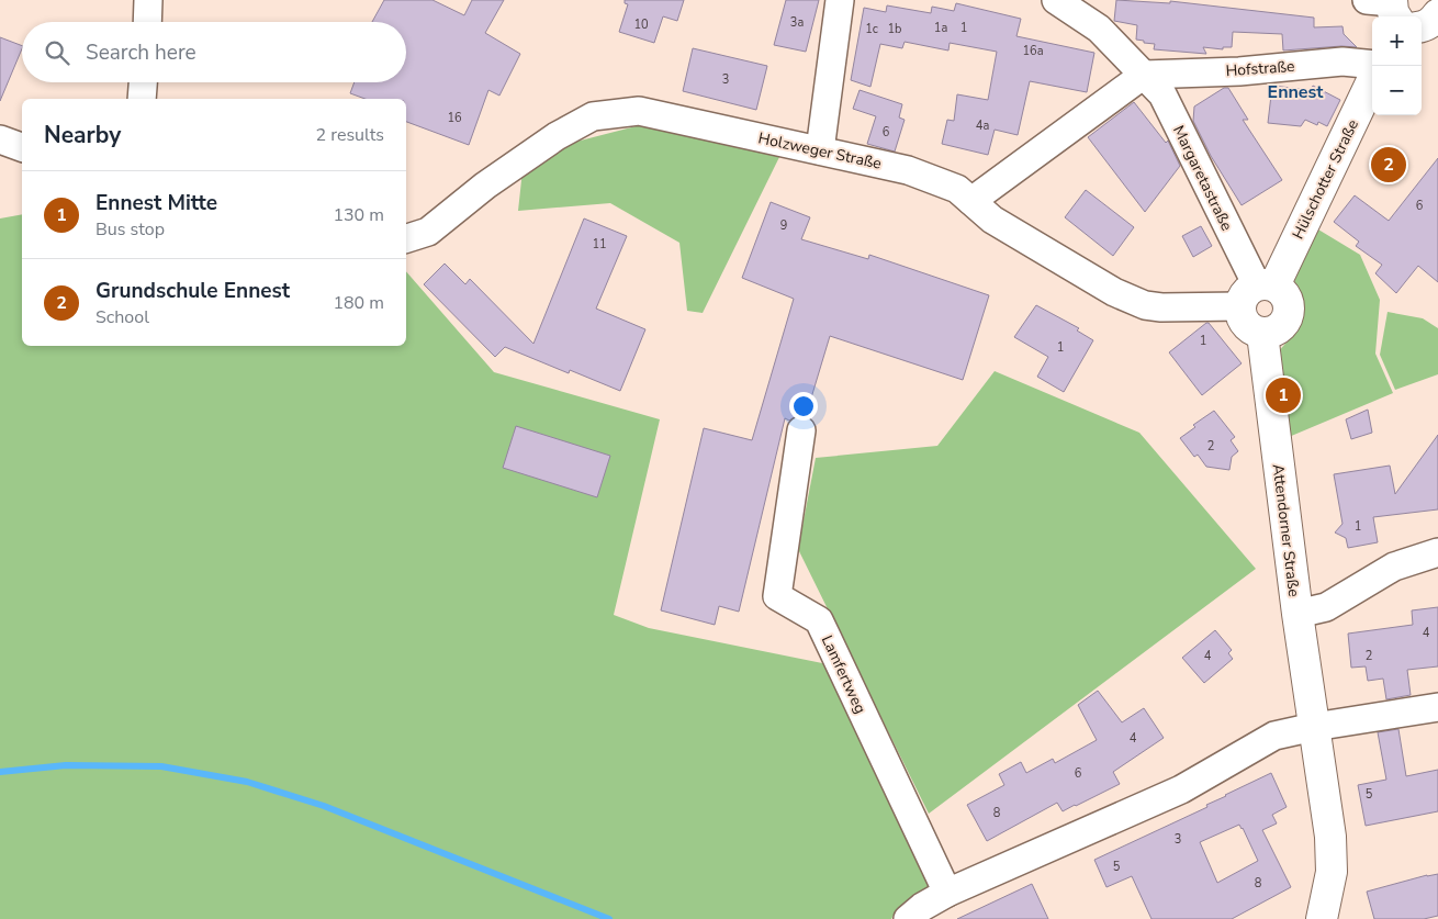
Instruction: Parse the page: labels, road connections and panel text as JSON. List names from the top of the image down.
{
  "streets": {
    "street": [
      "Hofstraße",
      "Holzweger Straße",
      "Margaretastraße",
      "Hülschotter Straße",
      "Attendorner Straße",
      "Lamfertweg"
    ]
  },
  "crossings": [
    ["Hofstraße", "Margaretastraße"],
    ["Holzweger Straße", "Margaretastraße"],
    ["Holzweger Straße", "Hülschotter Straße"],
    ["Holzweger Straße", "Attendorner Straße"],
    ["Margaretastraße", "Hülschotter Straße"],
    ["Margaretastraße", "Attendorner Straße"],
    ["Hülschotter Straße", "Attendorner Straße"]
  ],
  "districts": ["Ennest"],
  "house_numbers": [
    "3a",
    "10",
    "1a",
    "1",
    "1c",
    "1b",
    "16a",
    "3",
    "16",
    "4a",
    "6",
    "6",
    "9",
    "11",
    "1",
    "1",
    "2",
    "1",
    "4",
    "4",
    "2",
    "4",
    "6",
    "5",
    "8",
    "3",
    "5",
    "8"
  ],
  "page": {
    "map_buttons": ["+", "−"],
    "search": "Search here",
    "heading": ["Nearby", "2 results"],
    "pins": ["2", "1"],
    "list": [
      {
        "mark": "1",
        "name": "Ennest Mitte",
        "note": "Bus stop",
        "value": "130 m"
      },
      {
        "mark": "2",
        "name": "Grundschule Ennest",
        "note": "School",
        "value": "180 m"
      }
    ]
  }
}
